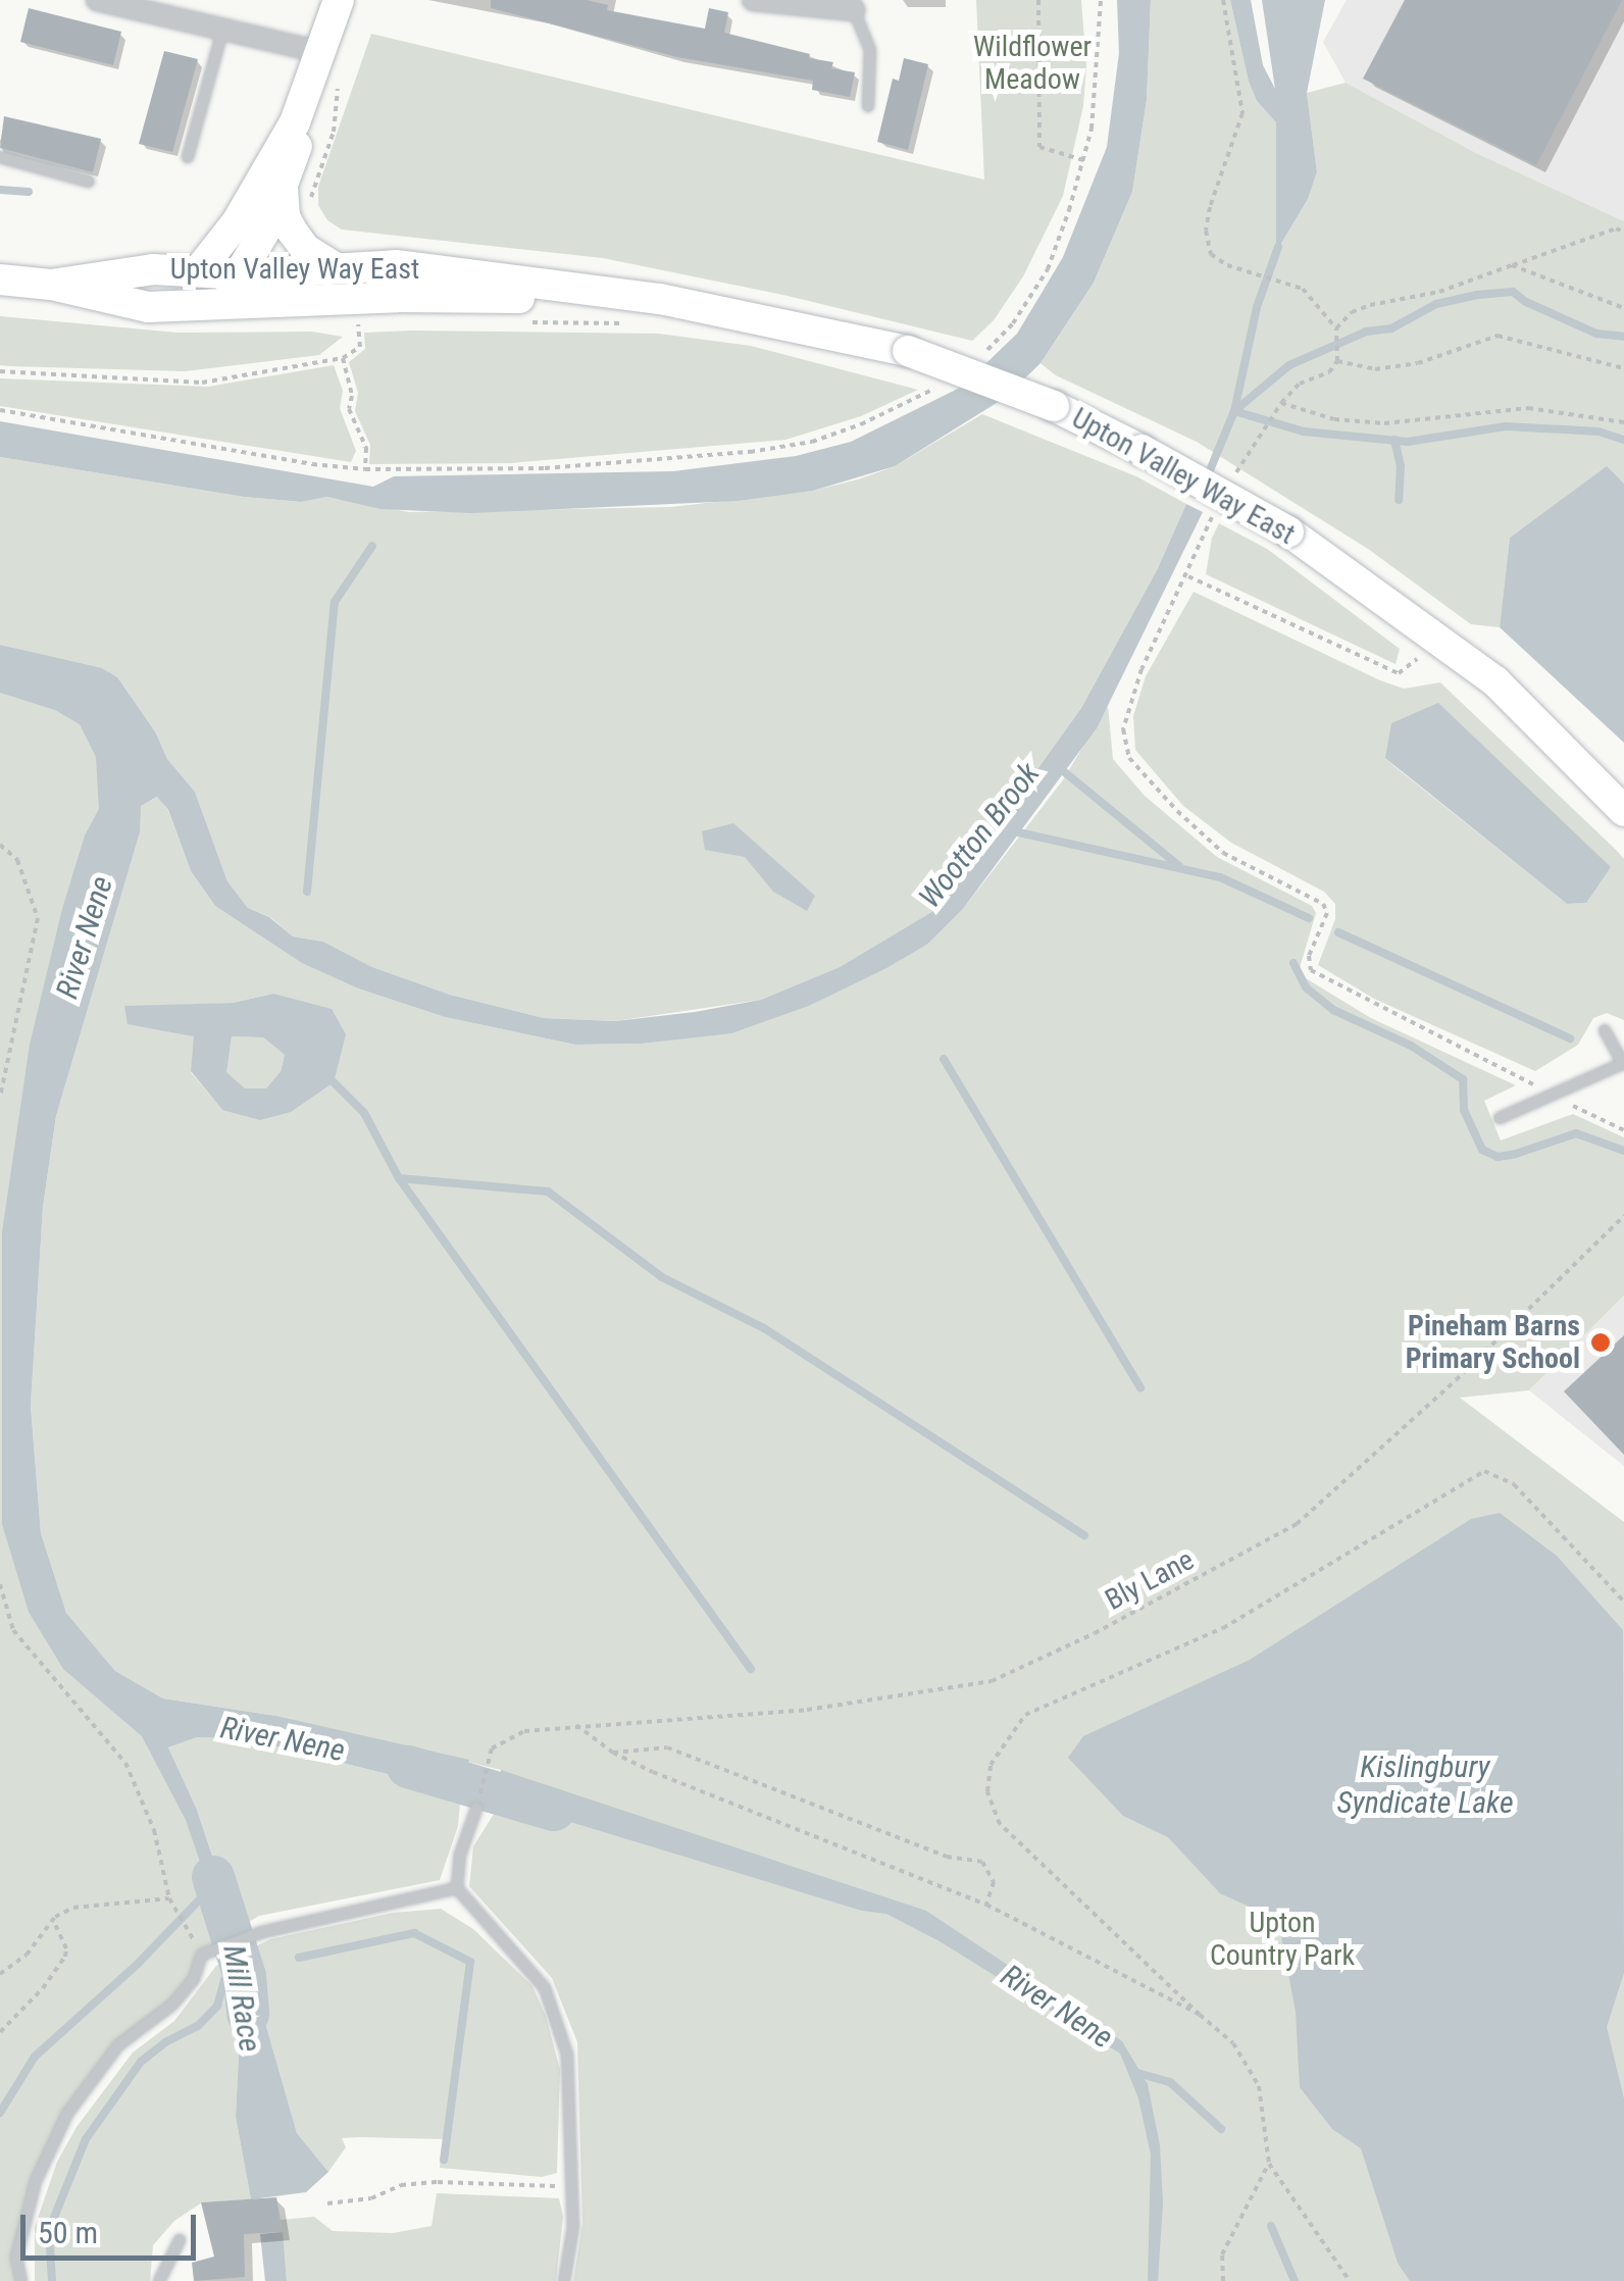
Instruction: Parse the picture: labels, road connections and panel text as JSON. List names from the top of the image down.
{
  "streets": {
    "street": ["Upton Valley Way East"],
    "path": ["Bly Lane"]
  },
  "water": [
    "Wootton Brook",
    "River Nene",
    "Kislingbury Syndicate Lake",
    "Mill Race"
  ],
  "parks": ["Wildflower Meadow", "Upton Country Park"],
  "places": ["Pineham Barns Primary School"],
  "scale_bar": "50 m"
}
